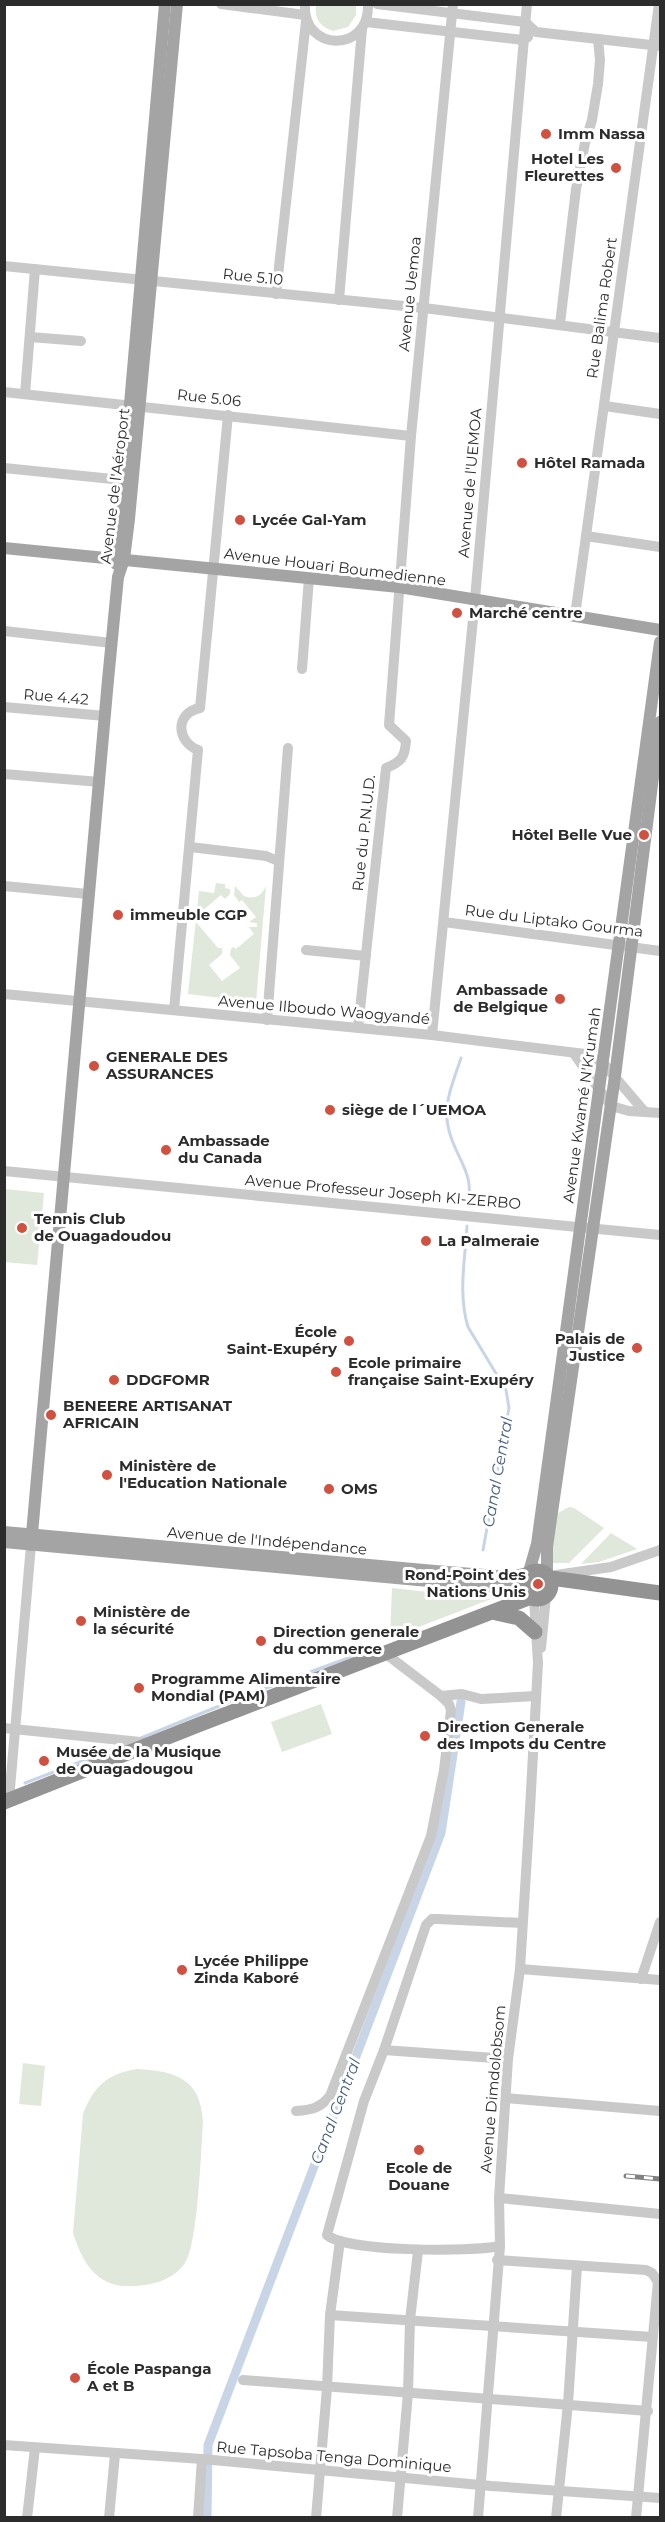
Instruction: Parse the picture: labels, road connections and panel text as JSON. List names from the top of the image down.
{
  "streets": {
    "main road": [
      "Avenue de l'Aéroport",
      "Avenue Houari Boumedienne",
      "Avenue Kwamé N'Krumah",
      "Avenue de l'Indépendance"
    ],
    "street": [
      "Rue 5.10",
      "Avenue Uemoa",
      "Rue Balima Robert",
      "Rue 5.06",
      "Avenue de l'UEMOA",
      "Rue 4.42",
      "Rue du P.N.U.D.",
      "Rue du Liptako Gourma",
      "Avenue Ilboudo Waogyandé",
      "Avenue Professeur Joseph KI-ZERBO",
      "Avenue Dimdolobsom",
      "Rue Tapsoba Tenga Dominique"
    ]
  },
  "crossings": [
    ["Rue 5.10", "Avenue Uemoa"],
    ["Rue 5.10", "Rue Balima Robert"],
    ["Rue 5.10", "Avenue de l'UEMOA"],
    ["Rue 5.10", "Avenue de l'Aéroport"],
    ["Avenue Uemoa", "Rue 5.06"],
    ["Avenue Uemoa", "Avenue Houari Boumedienne"],
    ["Avenue Uemoa", "Rue du P.N.U.D."],
    ["Rue Balima Robert", "Avenue Houari Boumedienne"],
    ["Rue 5.06", "Avenue de l'Aéroport"],
    ["Avenue de l'UEMOA", "Avenue Houari Boumedienne"],
    ["Avenue de l'UEMOA", "Rue du Liptako Gourma"],
    ["Avenue de l'UEMOA", "Avenue Ilboudo Waogyandé"],
    ["Avenue de l'Aéroport", "Avenue Houari Boumedienne"],
    ["Avenue de l'Aéroport", "Rue 4.42"],
    ["Avenue de l'Aéroport", "Avenue Ilboudo Waogyandé"],
    ["Avenue de l'Aéroport", "Avenue Professeur Joseph KI-ZERBO"],
    ["Avenue de l'Aéroport", "Avenue de l'Indépendance"],
    ["Avenue Houari Boumedienne", "Rue du P.N.U.D."],
    ["Rue du P.N.U.D.", "Avenue Ilboudo Waogyandé"],
    ["Rue du Liptako Gourma", "Avenue Kwamé N'Krumah"],
    ["Avenue Ilboudo Waogyandé", "Avenue Kwamé N'Krumah"],
    ["Avenue Kwamé N'Krumah", "Avenue Professeur Joseph KI-ZERBO"],
    ["Avenue Kwamé N'Krumah", "Avenue de l'Indépendance"],
    ["Avenue Kwamé N'Krumah", "Avenue Dimdolobsom"],
    ["Avenue de l'Indépendance", "Avenue Dimdolobsom"],
    ["Avenue Dimdolobsom", "Rue Tapsoba Tenga Dominique"]
  ],
  "water": ["Canal Central"],
  "places": [
    "Imm Nassa",
    "Hotel Les Fleurettes",
    "Hôtel Ramada",
    "Lycée Gal-Yam",
    "Marché centre",
    "Hôtel Belle Vue",
    "immeuble CGP",
    "Ambassade de Belgique",
    "GENERALE DES ASSURANCES",
    "siège de l´UEMOA",
    "Ambassade du Canada",
    "Tennis Club de Ouagadoudou",
    "La Palmeraie",
    "École Saint-Exupéry",
    "Palais de Justice",
    "Ecole primaire française Saint-Exupéry",
    "DDGFOMR",
    "BENEERE ARTISANAT AFRICAIN",
    "Ministère de l'Education Nationale",
    "OMS",
    "Rond-Point des Nations Unis",
    "Ministère de la sécurité",
    "Direction generale du commerce",
    "Programme Alimentaire Mondial (PAM)",
    "Direction Generale des Impots du Centre",
    "Musée de la Musique de Ouagadougou",
    "Lycée Philippe Zinda Kaboré",
    "Ecole de Douane",
    "École Paspanga A et B"
  ]
}
